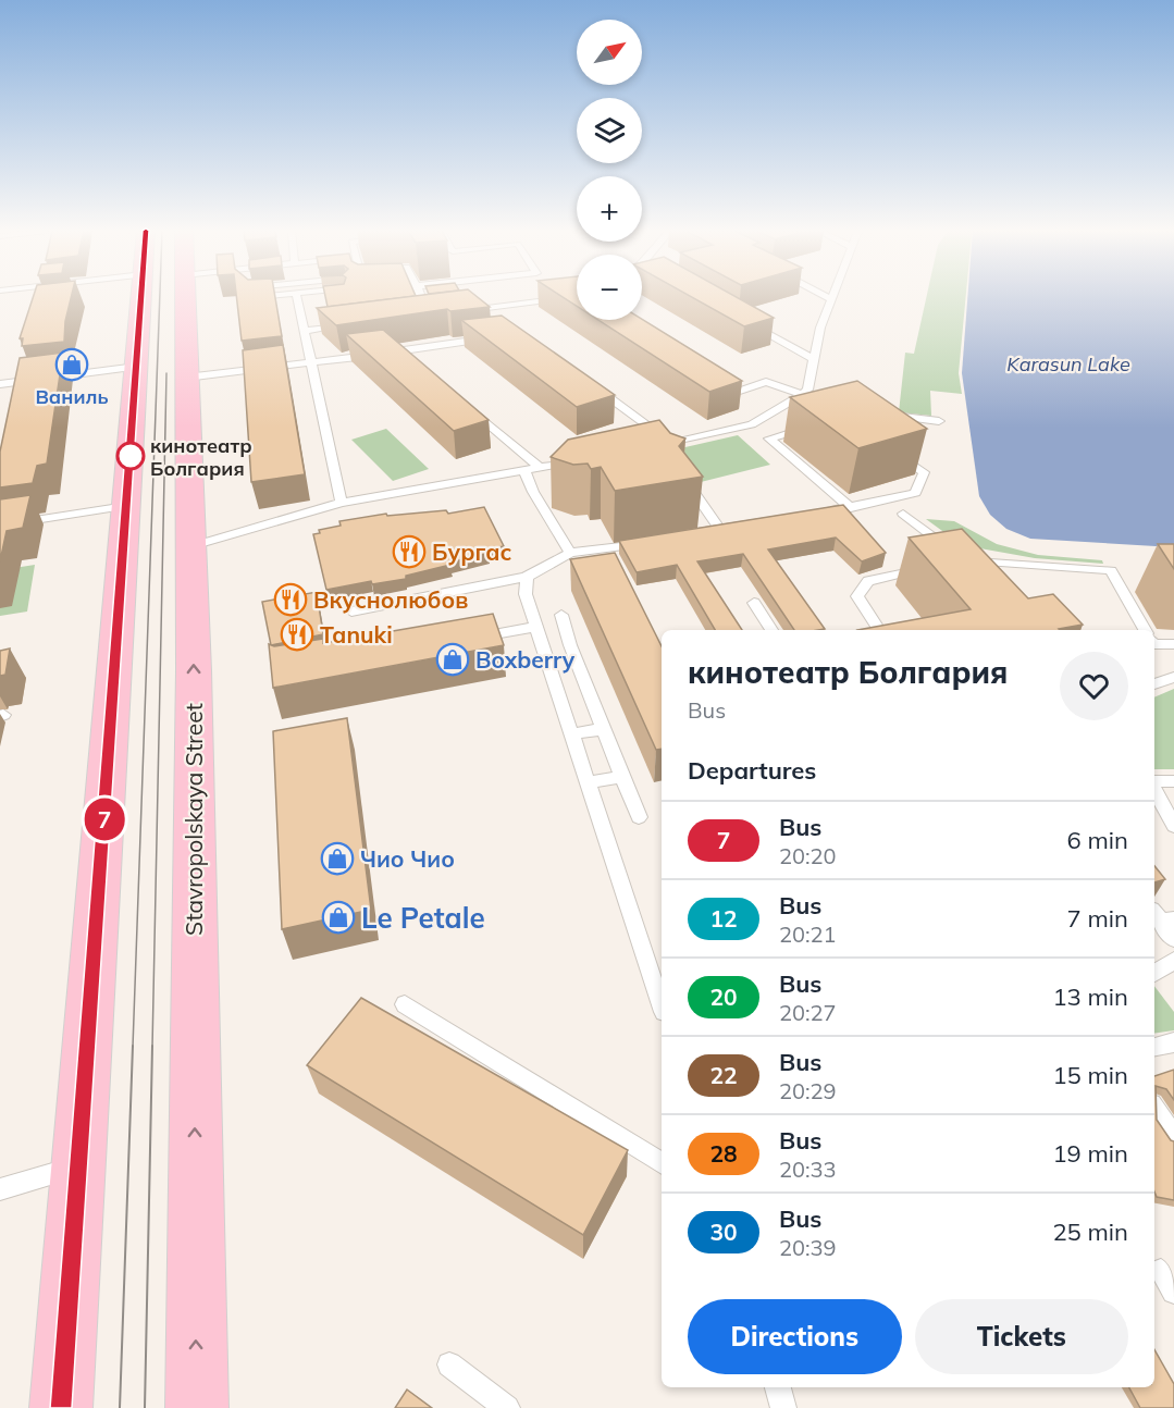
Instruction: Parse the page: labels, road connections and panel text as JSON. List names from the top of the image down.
{
  "streets": {
    "main road": ["Stavropolskaya Street"]
  },
  "water": ["Karasun Lake"],
  "places": {
    "shop": [
      "Ваниль",
      "Boxberry",
      "Чио Чио",
      "Le Petale"
    ],
    "other": ["кинотеатр Болгария"],
    "restaurant": ["Бургас", "Вкуснолюбов", "Tanuki"]
  },
  "lines": ["bus line 7"],
  "north": "top right",
  "page": {
    "on_map": "7",
    "map_buttons": ["+", "−"],
    "heading": [
      ["кинотеатр Болгария", "Bus"],
      "Departures"
    ],
    "list": [
      {
        "mark": "7",
        "name": "Bus",
        "note": "20:20",
        "value": "6 min"
      },
      {
        "mark": "12",
        "name": "Bus",
        "note": "20:21",
        "value": "7 min"
      },
      {
        "mark": "20",
        "name": "Bus",
        "note": "20:27",
        "value": "13 min"
      },
      {
        "mark": "22",
        "name": "Bus",
        "note": "20:29",
        "value": "15 min"
      },
      {
        "mark": "28",
        "name": "Bus",
        "note": "20:33",
        "value": "19 min"
      },
      {
        "mark": "30",
        "name": "Bus",
        "note": "20:39",
        "value": "25 min"
      }
    ],
    "buttons": ["Directions", "Tickets"]
  }
}
